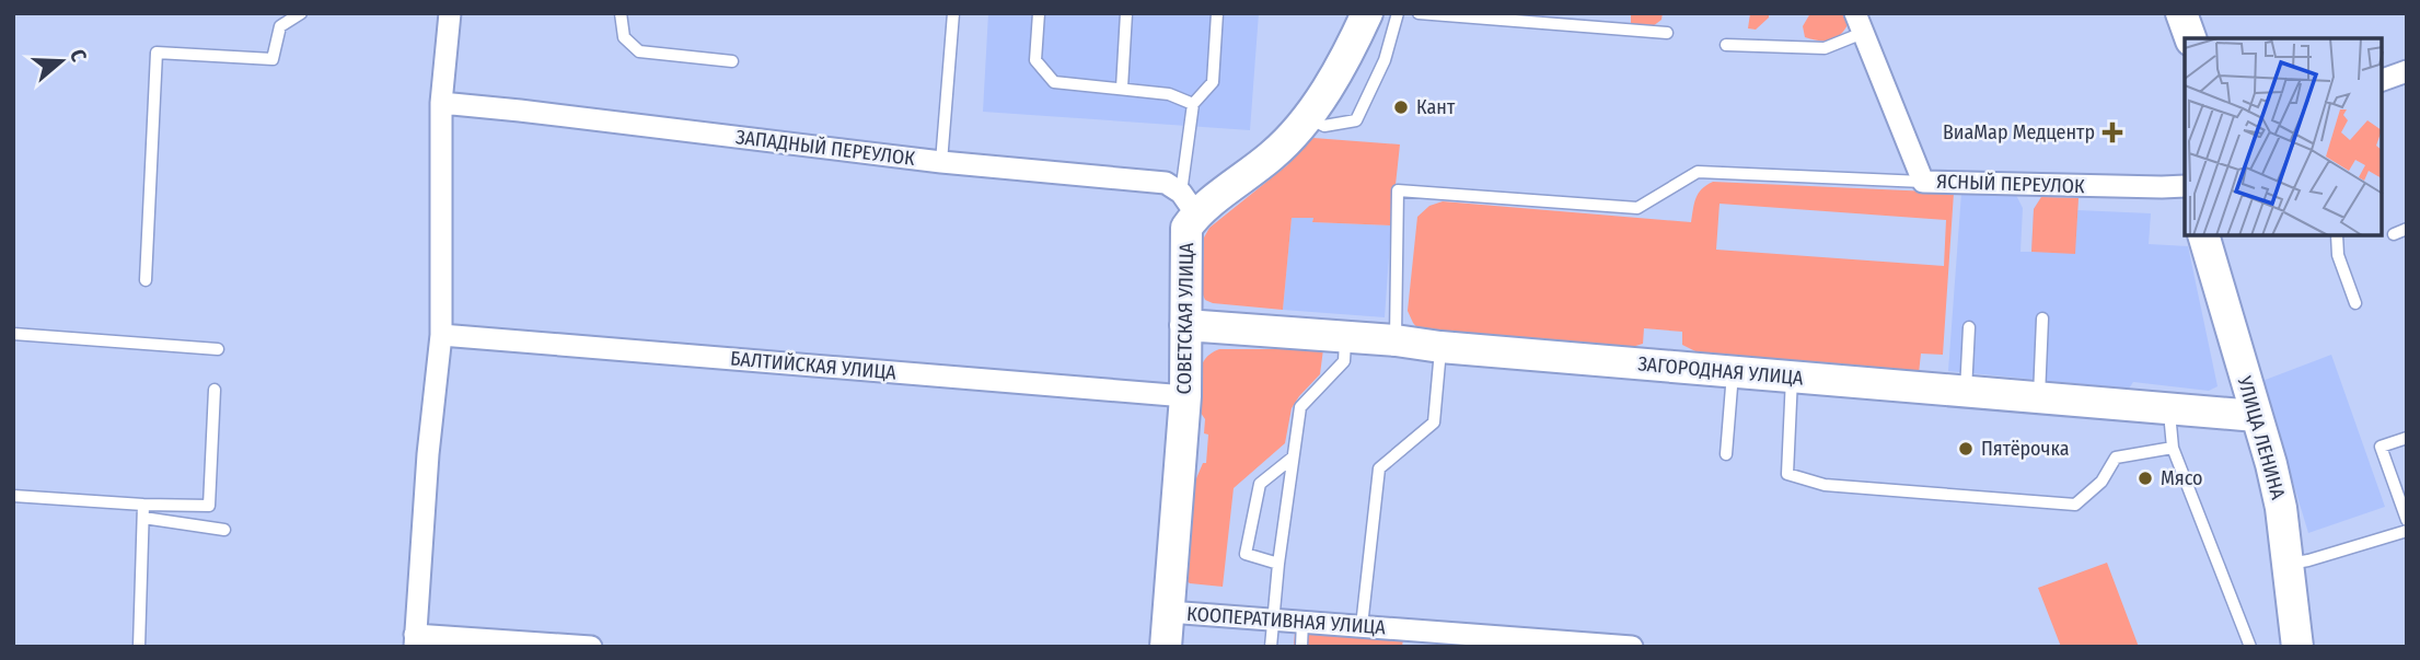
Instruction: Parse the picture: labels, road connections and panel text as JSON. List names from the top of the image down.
{
  "streets": {
    "street": [
      "ЗАПАДНЫЙ ПЕРЕУЛОК",
      "ЯСНЫЙ ПЕРЕУЛОК",
      "СОВЕТСКАЯ УЛИЦА",
      "БАЛТИЙСКАЯ УЛИЦА",
      "ЗАГОРОДНАЯ УЛИЦА",
      "УЛИЦА ЛЕНИНА",
      "КООПЕРАТИВНАЯ УЛИЦА"
    ]
  },
  "crossings": [
    ["ЗАПАДНЫЙ ПЕРЕУЛОК", "СОВЕТСКАЯ УЛИЦА"],
    ["СОВЕТСКАЯ УЛИЦА", "БАЛТИЙСКАЯ УЛИЦА"],
    ["СОВЕТСКАЯ УЛИЦА", "ЗАГОРОДНАЯ УЛИЦА"],
    ["СОВЕТСКАЯ УЛИЦА", "КООПЕРАТИВНАЯ УЛИЦА"],
    ["ЗАГОРОДНАЯ УЛИЦА", "УЛИЦА ЛЕНИНА"]
  ],
  "places": {
    "other": ["Кант", "Пятёрочка", "Мясо"],
    "health": ["ВиаМар Медцентр"]
  },
  "north": "right"
}
